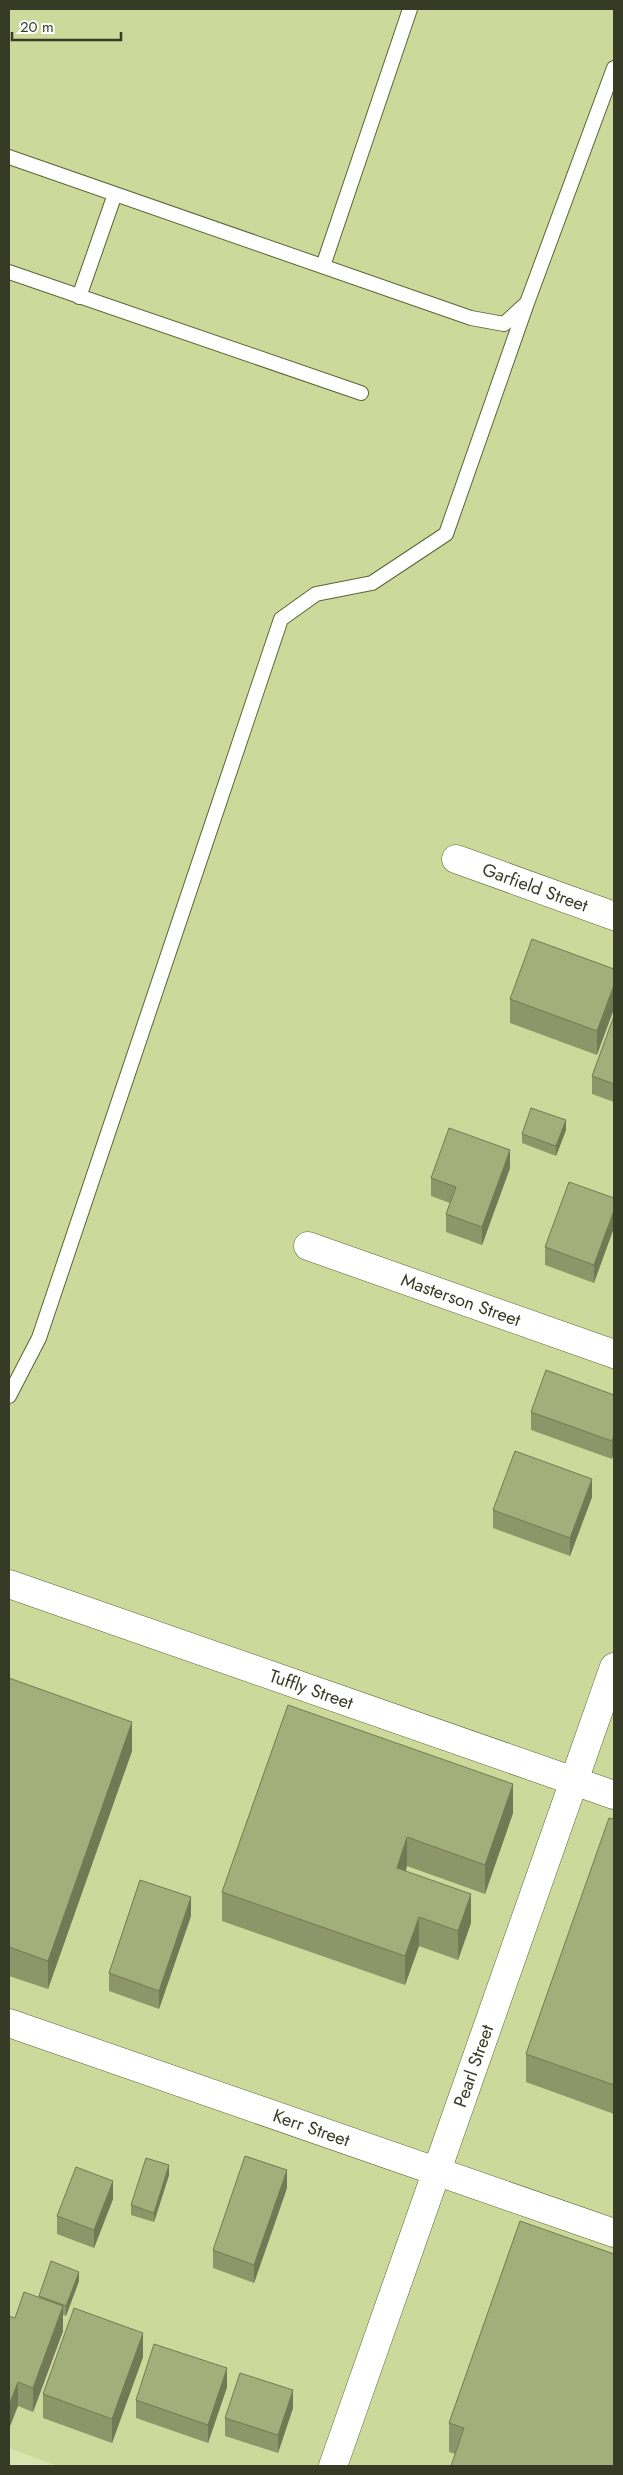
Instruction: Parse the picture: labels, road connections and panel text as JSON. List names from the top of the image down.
{
  "streets": {
    "street": [
      "Garfield Street",
      "Masterson Street",
      "Tuffly Street",
      "Pearl Street",
      "Kerr Street"
    ]
  },
  "crossings": [
    ["Tuffly Street", "Pearl Street"],
    ["Pearl Street", "Kerr Street"]
  ],
  "scale_bar": "20 m"
}
